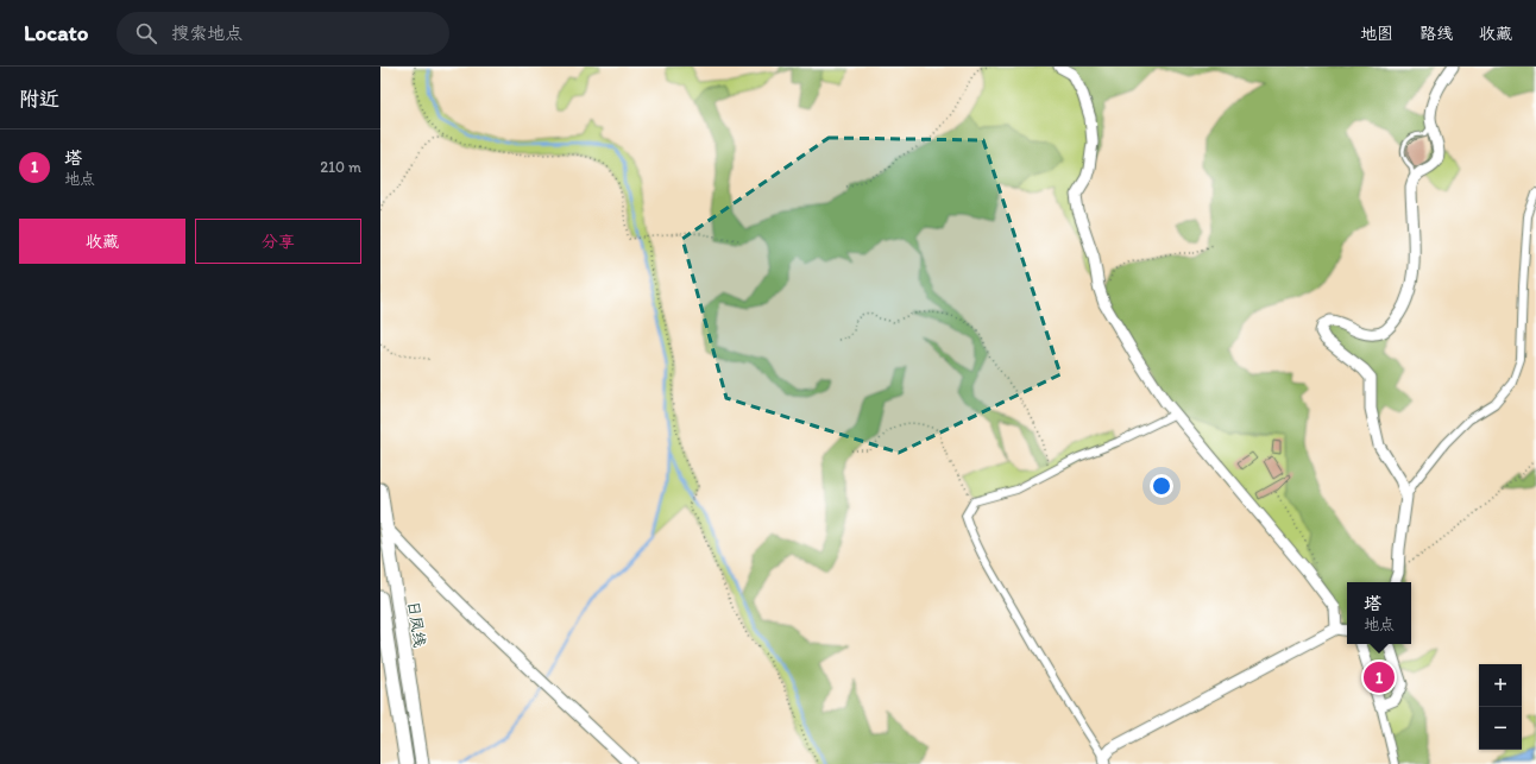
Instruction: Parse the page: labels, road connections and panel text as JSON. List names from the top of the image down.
{
  "streets": {
    "highway": ["日凤线"]
  },
  "page": {
    "header": "Locato",
    "search": "搜索地点",
    "nav": ["地图", "路线", "收藏"],
    "heading": "附近",
    "list": [
      {
        "mark": "1",
        "name": "塔",
        "note": "地点",
        "value": "210 m"
      }
    ],
    "buttons": ["收藏", "分享"],
    "popup": ["塔", "地点"],
    "pins": "1",
    "map_buttons": ["+", "−"]
  }
}
